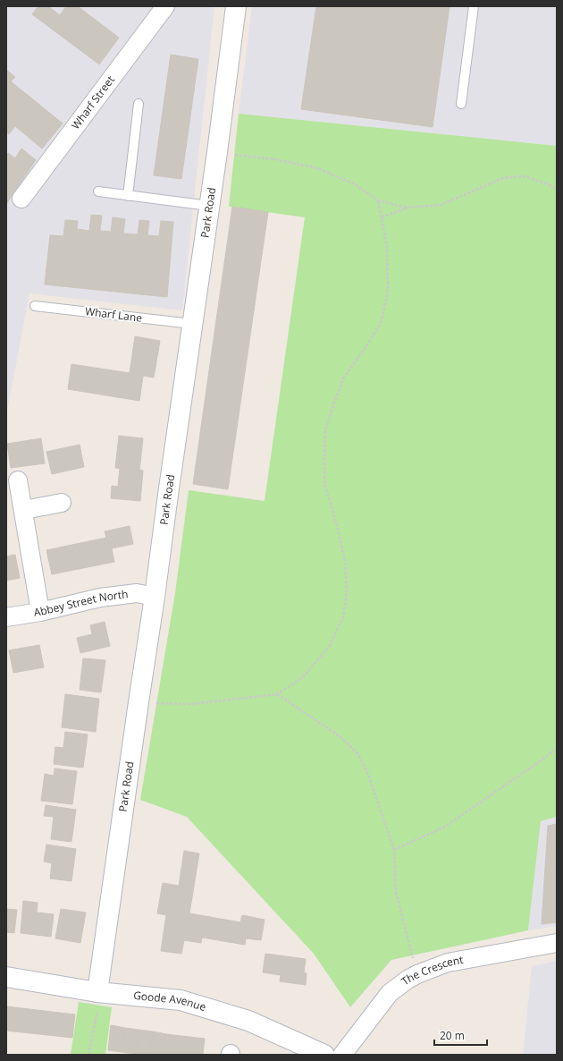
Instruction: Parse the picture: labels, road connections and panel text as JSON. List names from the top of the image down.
{
  "streets": {
    "street": [
      "Wharf Street",
      "Park Road",
      "Abbey Street North",
      "The Crescent",
      "Goode Avenue"
    ],
    "lane": ["Wharf Lane"]
  },
  "crossings": [
    ["Park Road", "Wharf Lane"],
    ["Park Road", "Abbey Street North"],
    ["Park Road", "Goode Avenue"]
  ],
  "scale_bar": "20 m"
}
